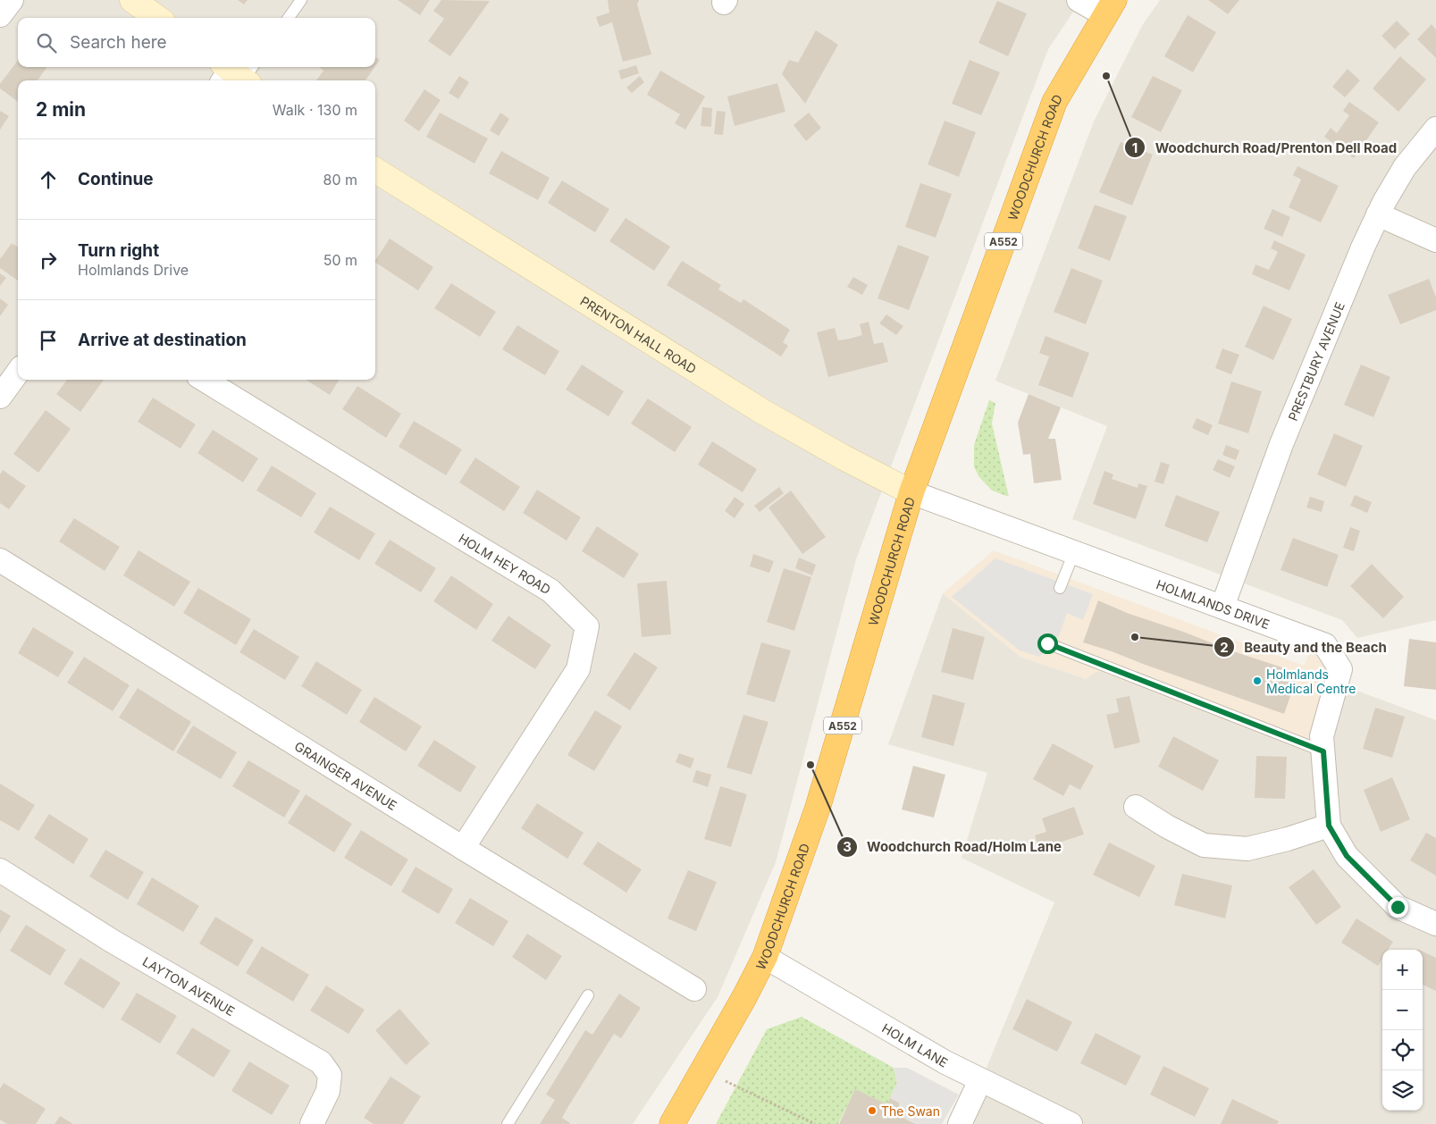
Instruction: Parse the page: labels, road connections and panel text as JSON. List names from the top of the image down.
{
  "streets": {
    "highway": ["WOODCHURCH ROAD", "A552"],
    "street": [
      "PRENTON HALL ROAD",
      "PRESTBURY AVENUE",
      "HOLM HEY ROAD",
      "HOLMLANDS DRIVE",
      "GRAINGER AVENUE",
      "LAYTON AVENUE",
      "HOLM LANE"
    ]
  },
  "crossings": [
    ["WOODCHURCH ROAD", "PRENTON HALL ROAD"],
    ["WOODCHURCH ROAD", "HOLMLANDS DRIVE"],
    ["WOODCHURCH ROAD", "HOLM LANE"],
    ["PRENTON HALL ROAD", "HOLMLANDS DRIVE"],
    ["PRESTBURY AVENUE", "HOLMLANDS DRIVE"],
    ["HOLM HEY ROAD", "GRAINGER AVENUE"]
  ],
  "places": [
    "Woodchurch Road/Prenton Dell Road",
    "Beauty and the Beach",
    "Holmlands Medical Centre",
    "Woodchurch Road/Holm Lane",
    "The Swan"
  ],
  "page": {
    "search": "Search here",
    "heading": ["2 min", "Walk · 130 m"],
    "list": [
      ["Continue", "80 m"],
      ["Turn right", "Holmlands Drive", "50 m"],
      "Arrive at destination"
    ],
    "map_buttons": ["+", "−"]
  }
}
